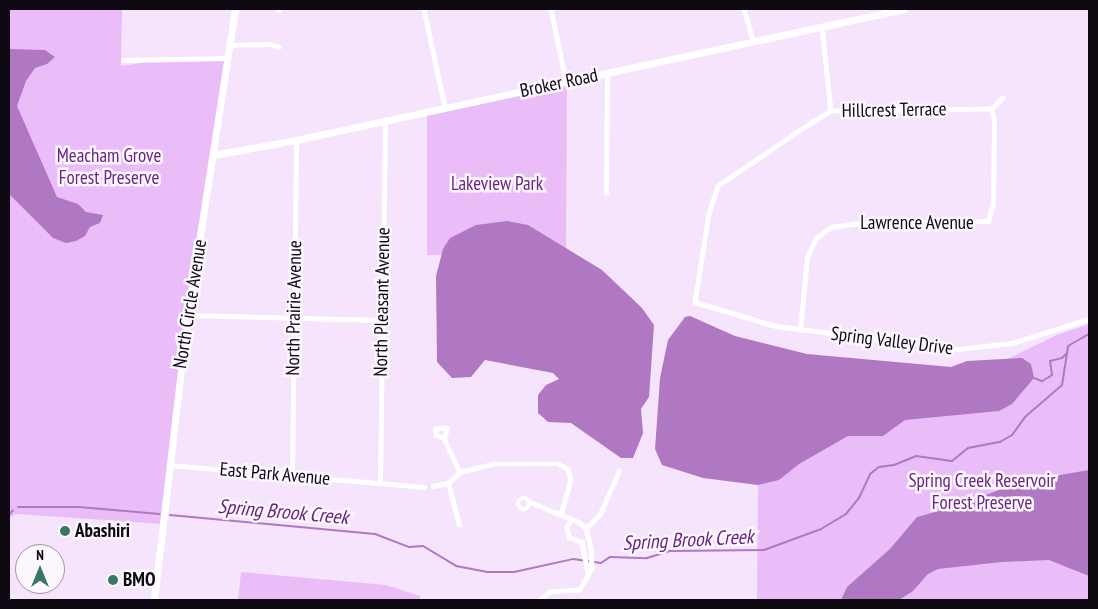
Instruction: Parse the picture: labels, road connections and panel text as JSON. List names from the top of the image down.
{
  "streets": {
    "street": [
      "Broker Road",
      "Hillcrest Terrace",
      "Lawrence Avenue",
      "North Pleasant Avenue",
      "North Circle Avenue",
      "North Prairie Avenue",
      "Spring Valley Drive",
      "East Park Avenue"
    ]
  },
  "crossings": [
    ["Broker Road", "North Pleasant Avenue"],
    ["Broker Road", "North Circle Avenue"],
    ["Broker Road", "North Prairie Avenue"],
    ["Hillcrest Terrace", "Lawrence Avenue"],
    ["Hillcrest Terrace", "Spring Valley Drive"],
    ["Lawrence Avenue", "Spring Valley Drive"],
    ["North Pleasant Avenue", "East Park Avenue"],
    ["North Circle Avenue", "East Park Avenue"],
    ["North Prairie Avenue", "East Park Avenue"]
  ],
  "water": ["Spring Brook Creek"],
  "parks": ["Meacham Grove Forest Preserve", "Lakeview Park", "Spring Creek Reservoir Forest Preserve"],
  "places": ["Abashiri", "BMO"],
  "north": "top"
}
